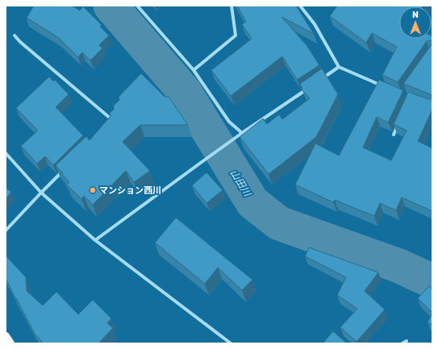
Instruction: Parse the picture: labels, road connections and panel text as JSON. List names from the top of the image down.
{
  "water": ["山田川"],
  "places": ["マンション西川"],
  "north": "top"
}
